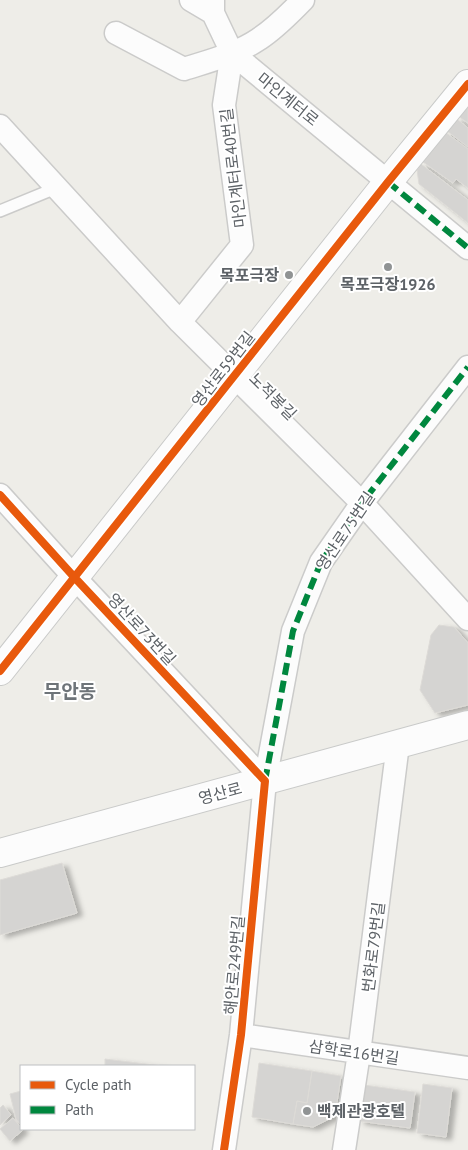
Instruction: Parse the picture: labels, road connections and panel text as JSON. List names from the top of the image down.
{
  "streets": {
    "street": [
      "마인계터로",
      "마인계터로40번길",
      "영산로59번길",
      "노적봉길",
      "영산로75번길",
      "영산로73번길",
      "영산로",
      "번화로79번길",
      "해안로249번길",
      "삼학로16번길"
    ]
  },
  "crossings": [
    ["마인계터로", "마인계터로40번길"],
    ["마인계터로", "영산로59번길"],
    ["마인계터로40번길", "노적봉길"],
    ["영산로59번길", "노적봉길"],
    ["영산로59번길", "영산로73번길"],
    ["노적봉길", "영산로75번길"],
    ["영산로75번길", "영산로73번길"],
    ["영산로75번길", "영산로"],
    ["영산로75번길", "해안로249번길"],
    ["영산로73번길", "영산로"],
    ["영산로73번길", "해안로249번길"],
    ["영산로", "번화로79번길"],
    ["영산로", "해안로249번길"],
    ["번화로79번길", "삼학로16번길"],
    ["해안로249번길", "삼학로16번길"]
  ],
  "districts": ["무안동"],
  "places": ["목포극장1926", "목포극장", "백제관광호텔"],
  "legend": ["Cycle path", "Path"]
}
